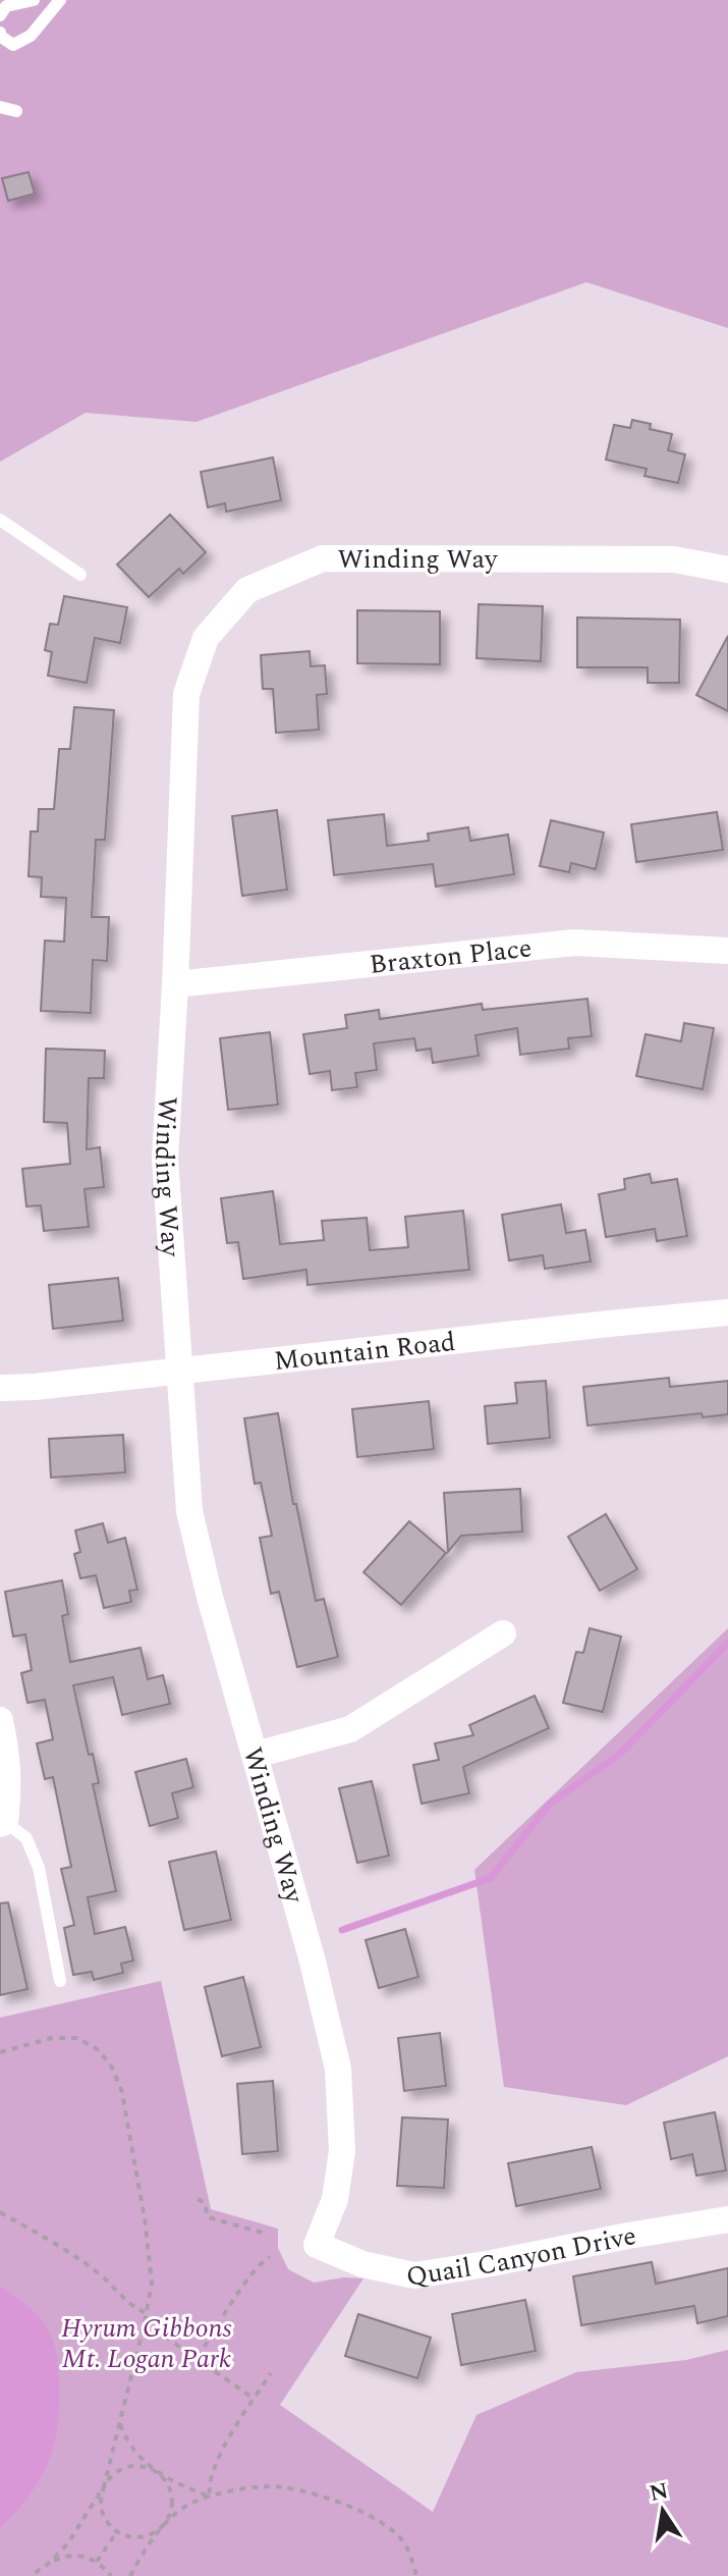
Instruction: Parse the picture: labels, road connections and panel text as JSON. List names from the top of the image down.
{
  "streets": {
    "street": [
      "Winding Way",
      "Braxton Place",
      "Mountain Road",
      "Quail Canyon Drive"
    ]
  },
  "crossings": [
    ["Winding Way", "Braxton Place"],
    ["Winding Way", "Mountain Road"],
    ["Winding Way", "Quail Canyon Drive"]
  ],
  "parks": ["Hyrum Gibbons Mt. Logan Park"],
  "north": "top"
}
